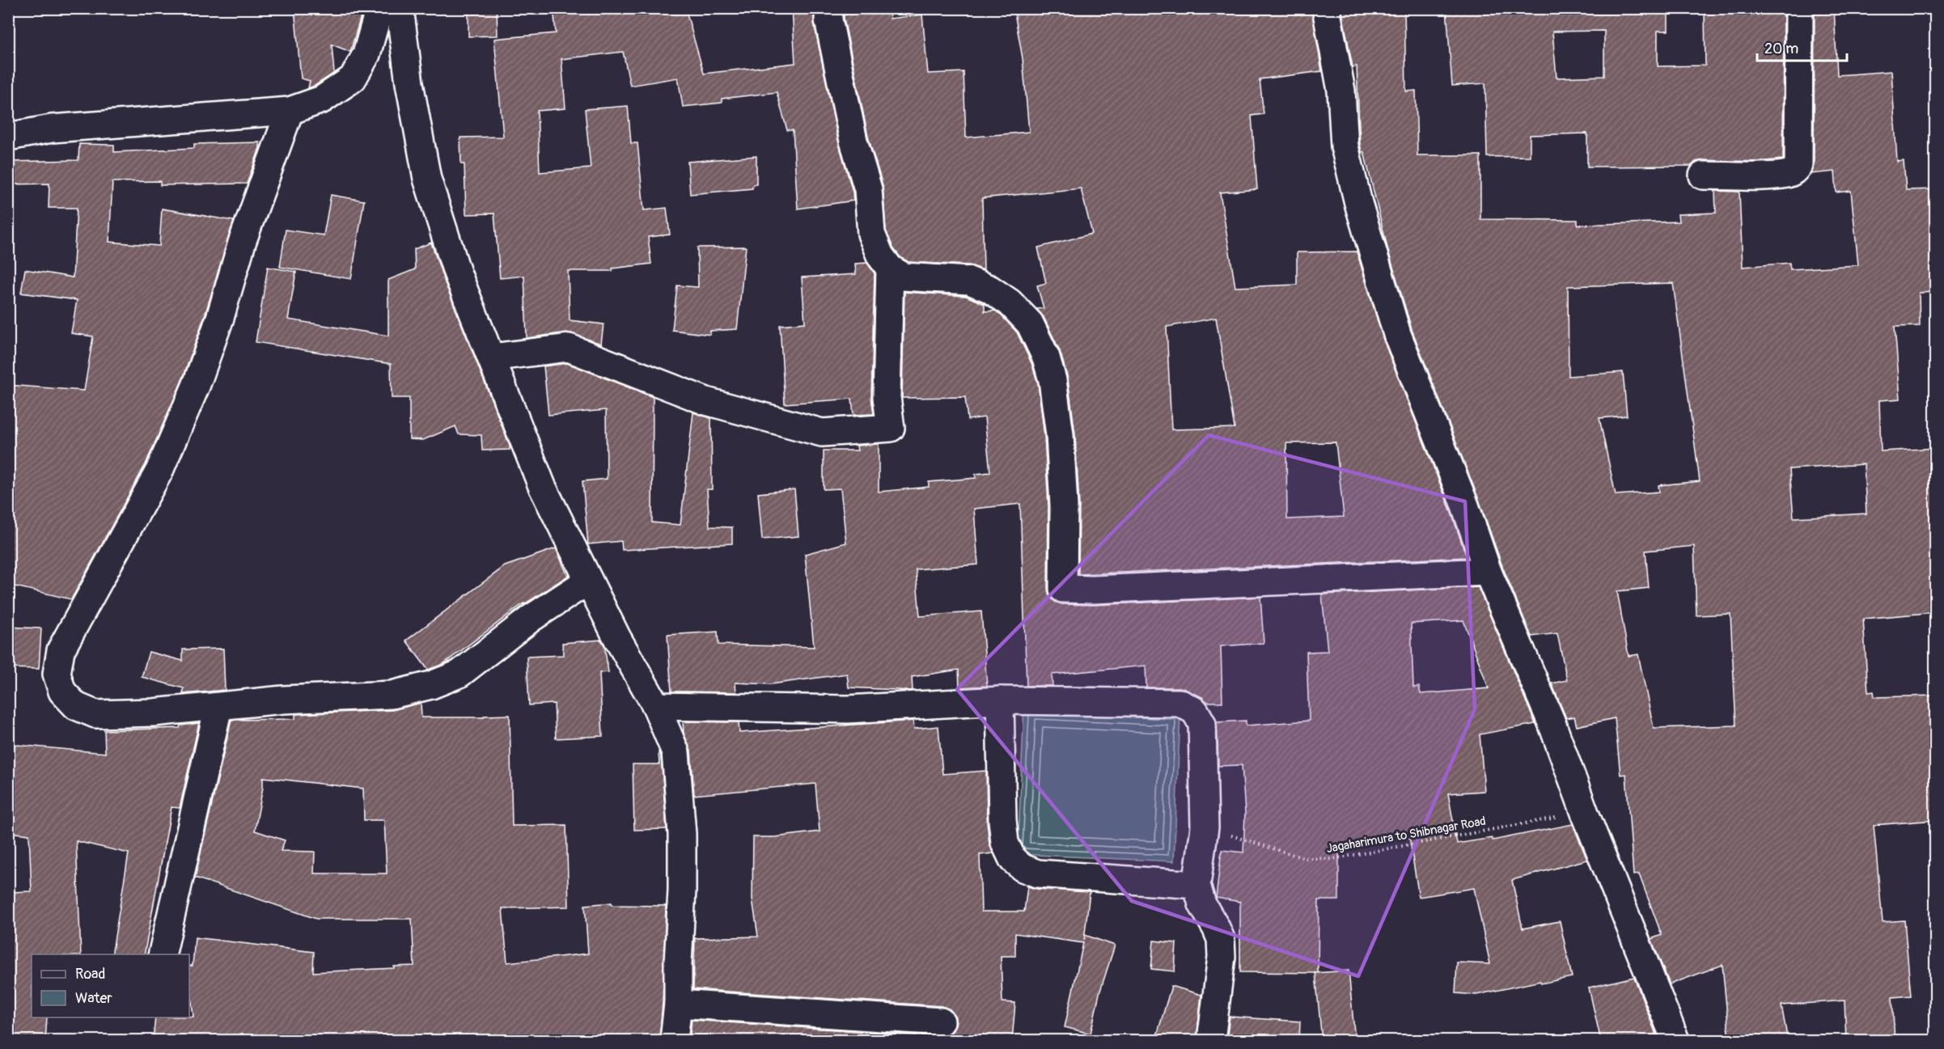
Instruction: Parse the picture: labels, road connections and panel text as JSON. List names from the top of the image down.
{
  "streets": {
    "path": ["Jagaharimura to Shibnagar Road"]
  },
  "legend": ["Road", "Water"],
  "scale_bar": "20 m"
}
